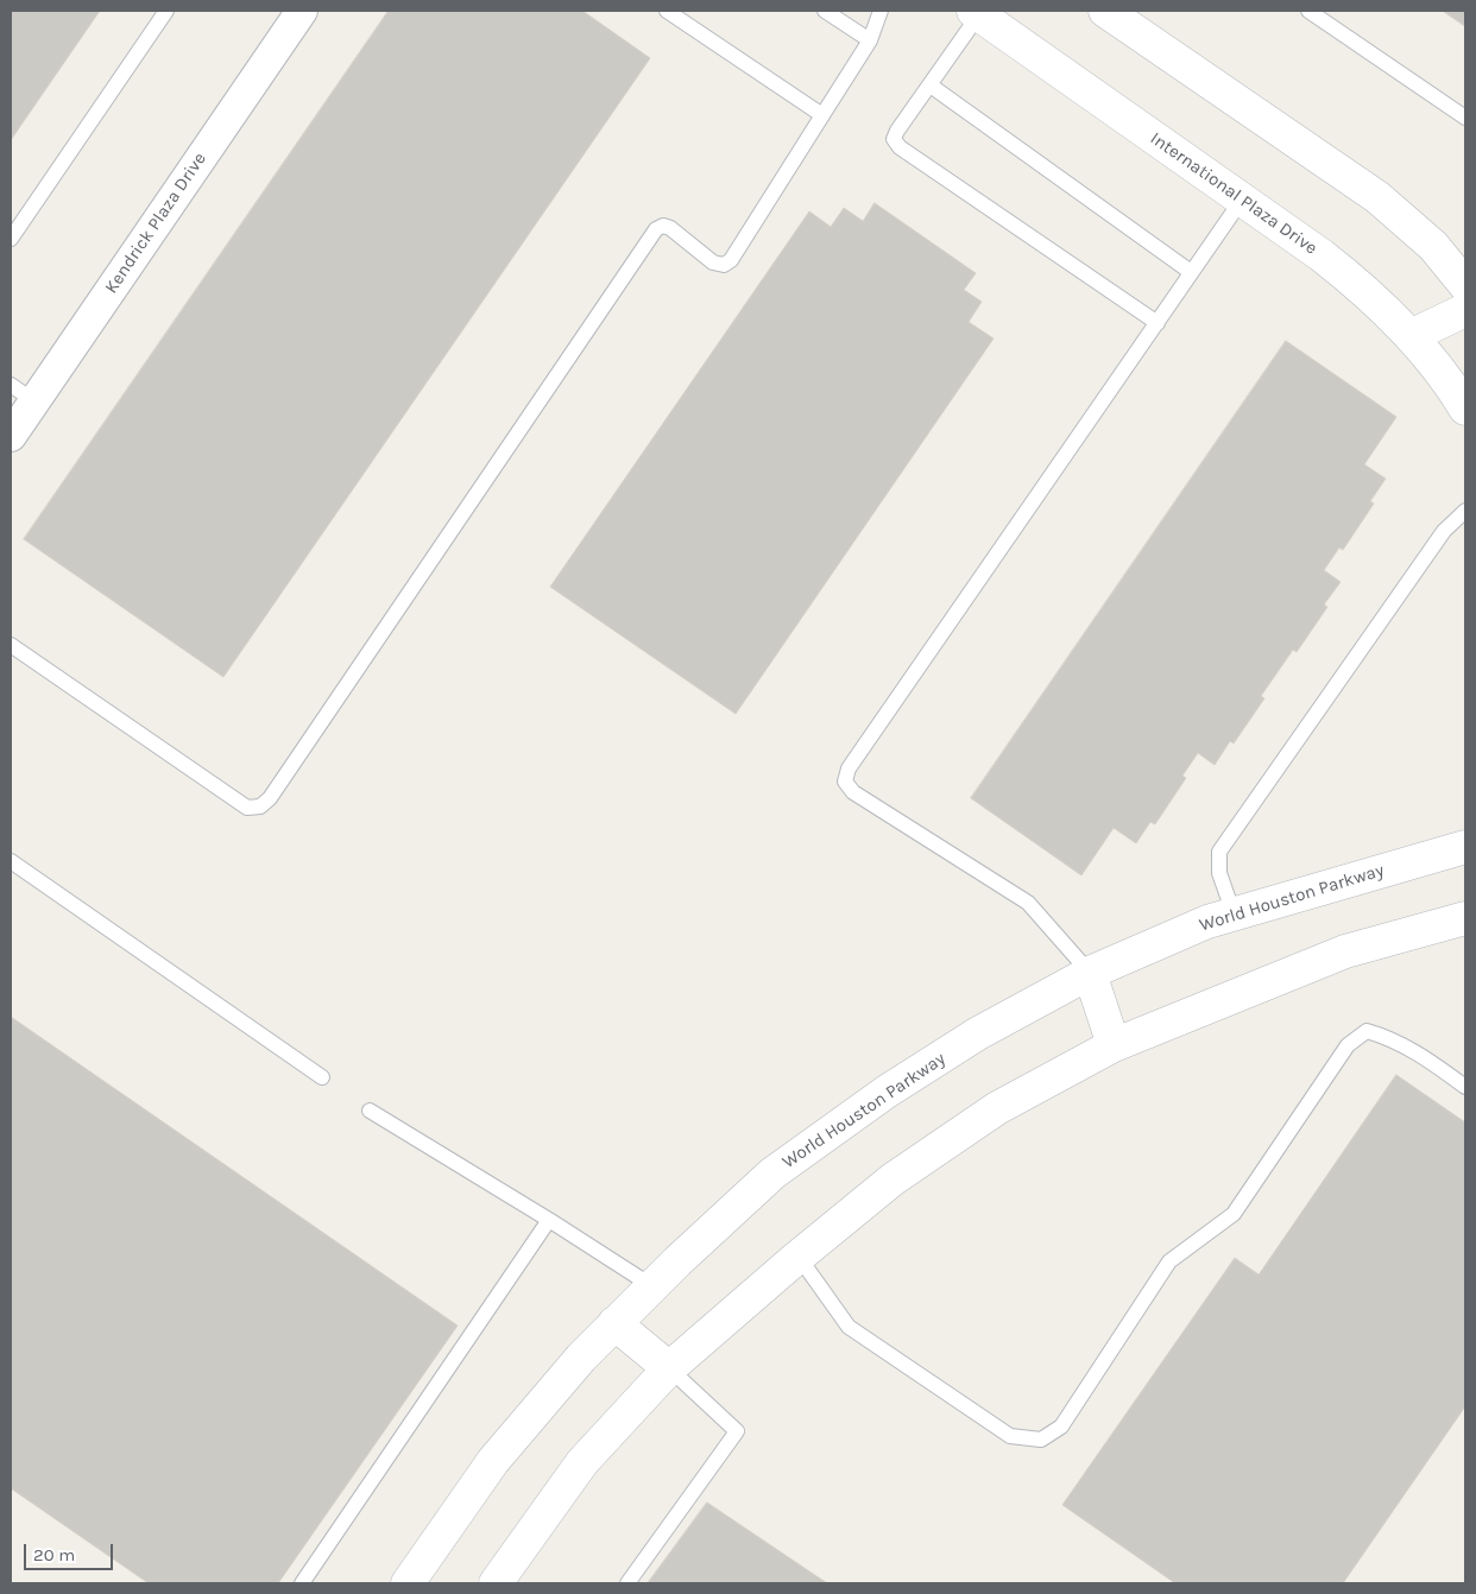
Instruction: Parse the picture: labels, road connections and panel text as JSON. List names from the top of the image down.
{
  "streets": {
    "street": ["International Plaza Drive", "Kendrick Plaza Drive", "World Houston Parkway"]
  },
  "scale_bar": "20 m"
}
